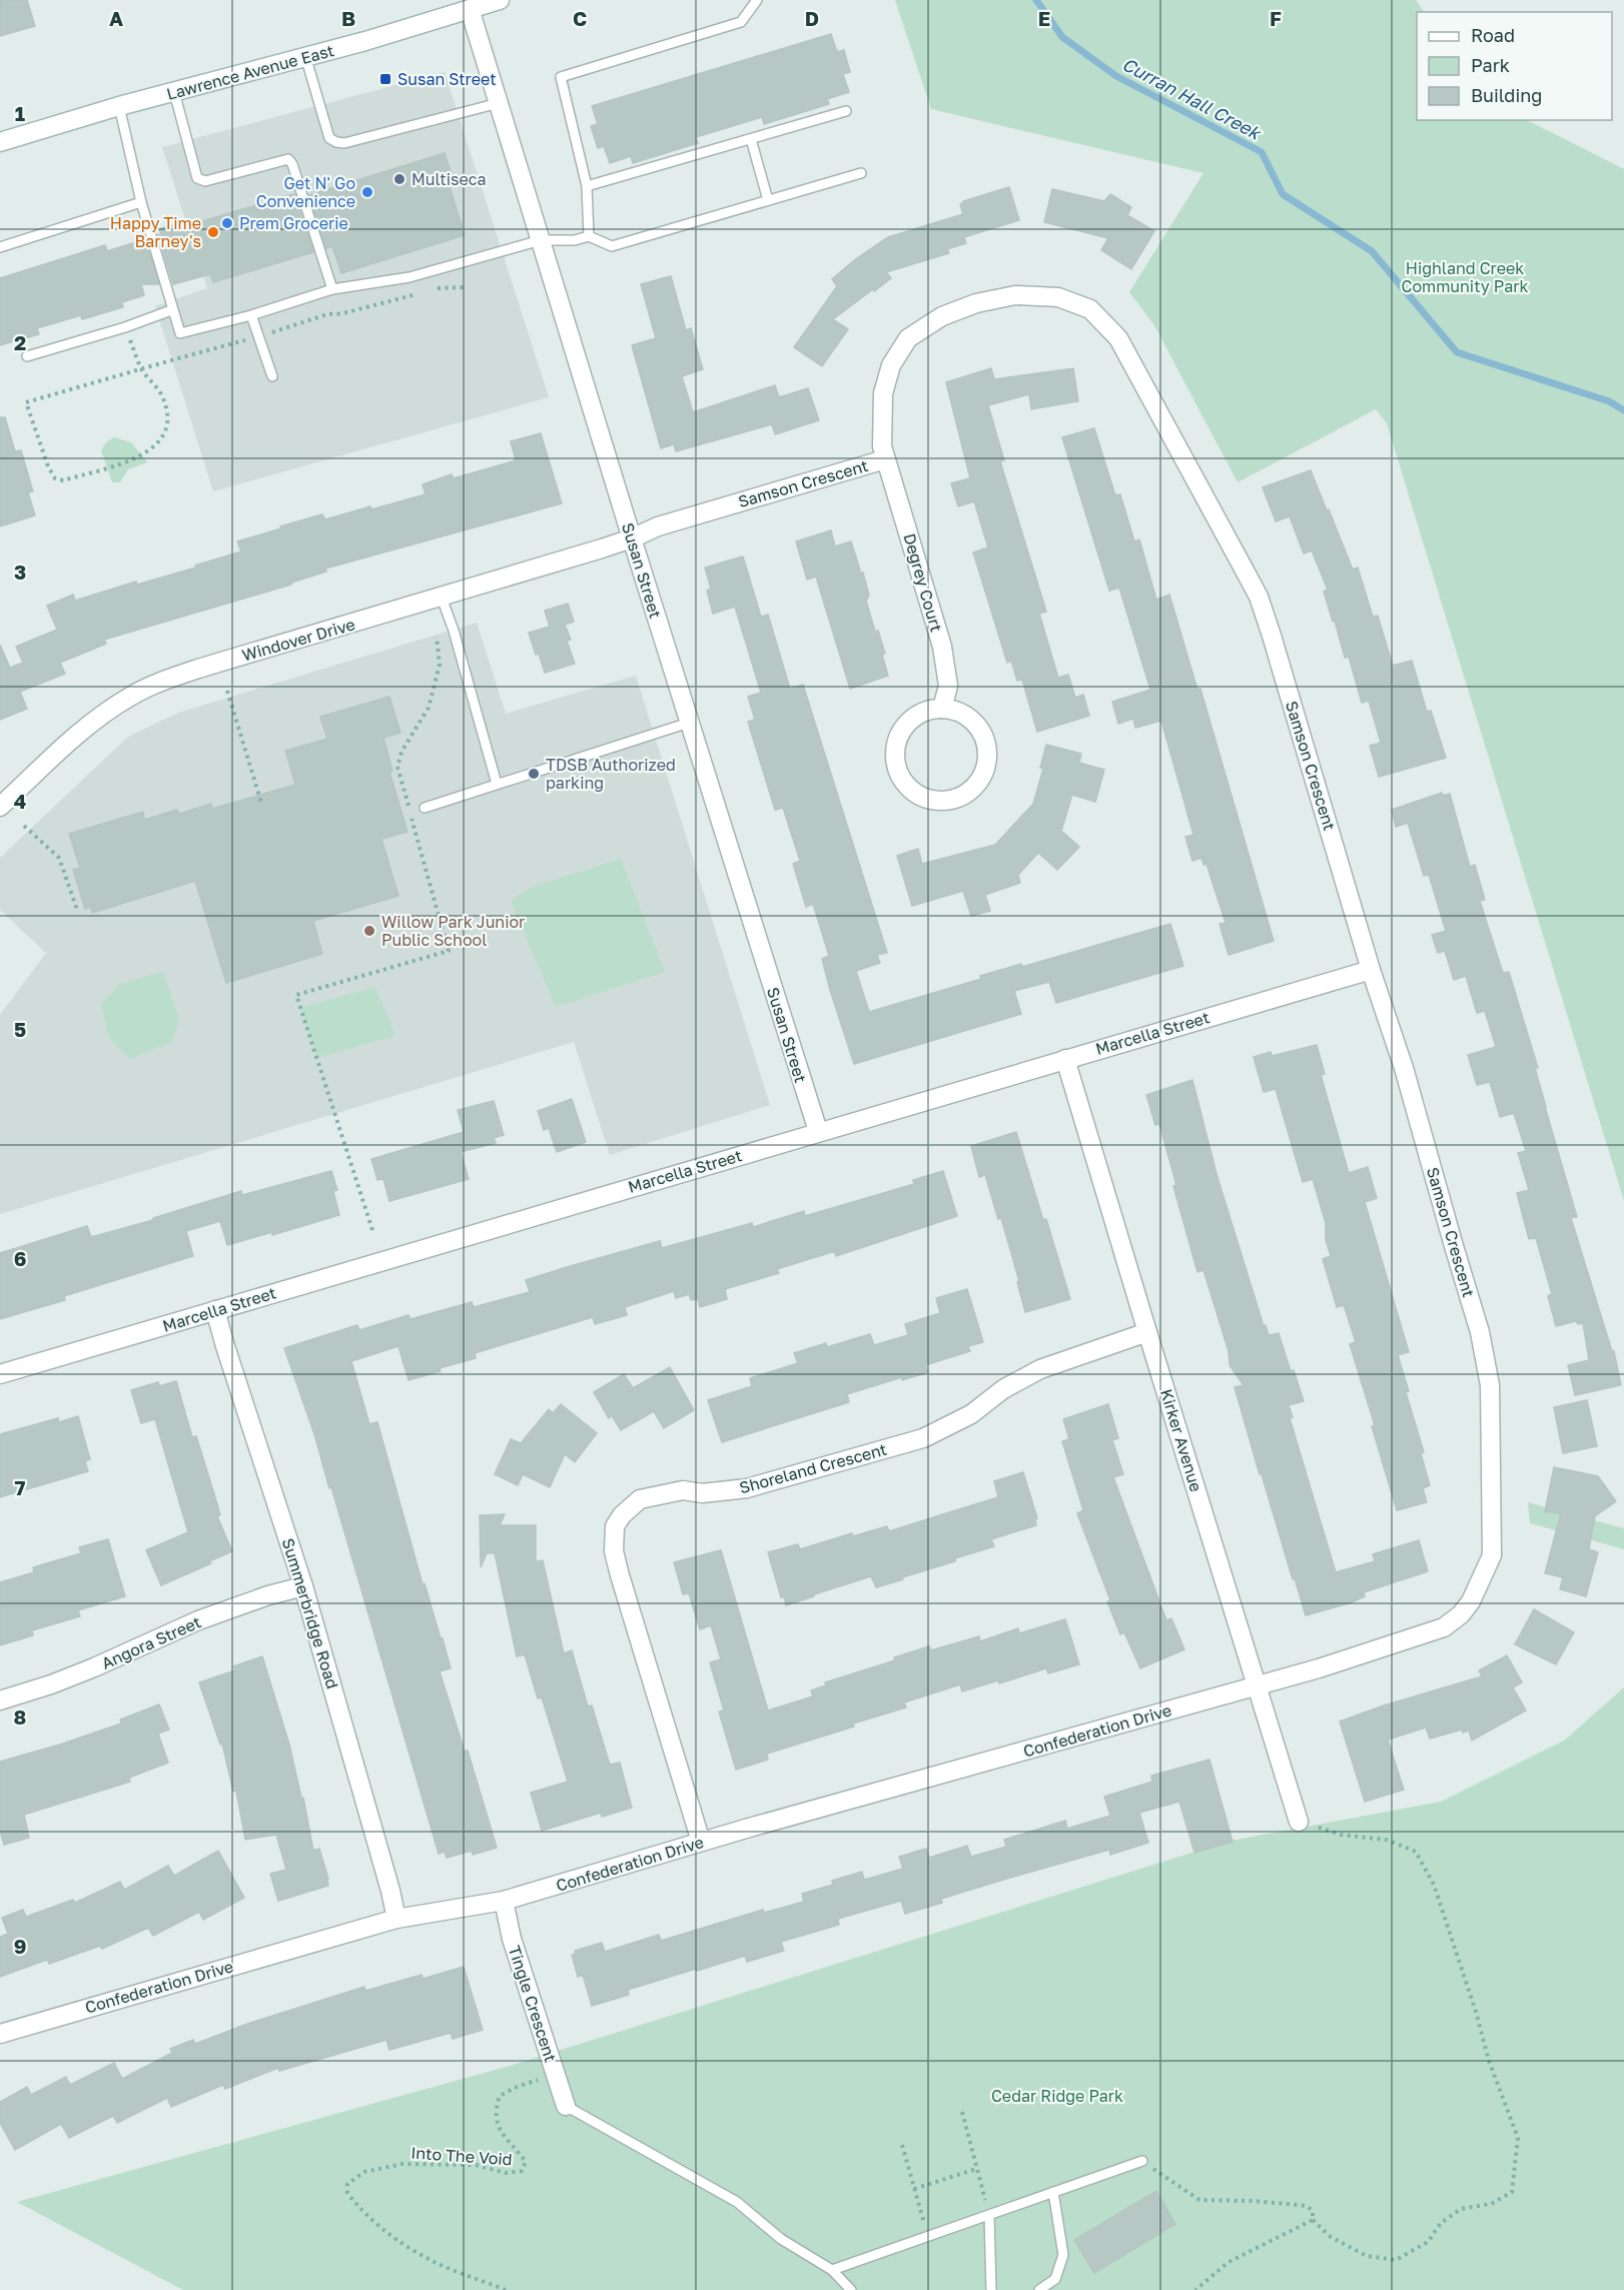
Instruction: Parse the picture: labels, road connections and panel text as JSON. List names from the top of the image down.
{
  "streets": {
    "street": [
      "Lawrence Avenue East",
      "Samson Crescent",
      "Susan Street",
      "Degrey Court",
      "Windover Drive",
      "Marcella Street",
      "Kirker Avenue",
      "Shoreland Crescent",
      "Summerbridge Road",
      "Angora Street",
      "Confederation Drive",
      "Tingle Crescent"
    ],
    "path": ["Into The Void"]
  },
  "crossings": [
    ["Lawrence Avenue East", "Susan Street"],
    ["Samson Crescent", "Susan Street"],
    ["Samson Crescent", "Degrey Court"],
    ["Samson Crescent", "Windover Drive"],
    ["Samson Crescent", "Marcella Street"],
    ["Samson Crescent", "Kirker Avenue"],
    ["Samson Crescent", "Confederation Drive"],
    ["Susan Street", "Windover Drive"],
    ["Susan Street", "Marcella Street"],
    ["Marcella Street", "Kirker Avenue"],
    ["Marcella Street", "Summerbridge Road"],
    ["Kirker Avenue", "Shoreland Crescent"],
    ["Kirker Avenue", "Confederation Drive"],
    ["Shoreland Crescent", "Confederation Drive"],
    ["Summerbridge Road", "Angora Street"],
    ["Summerbridge Road", "Confederation Drive"],
    ["Confederation Drive", "Tingle Crescent"],
    ["Tingle Crescent", "Into The Void"]
  ],
  "water": ["Curran Hall Creek"],
  "parks": ["Highland Creek Community Park", "Cedar Ridge Park"],
  "places": {
    "transit": ["Susan Street"],
    "other": [
      "Multiseca",
      "Get N' Go Convenience",
      "Prem Grocerie",
      "Happy Time Barney's",
      "TDSB Authorized parking",
      "Willow Park Junior Public School"
    ]
  },
  "legend": ["Road", "Park", "Building"],
  "grid": {
    "columns": [
      "A",
      "B",
      "C",
      "D",
      "E",
      "F"
    ],
    "rows": [
      "1",
      "2",
      "3",
      "4",
      "5",
      "6",
      "7",
      "8",
      "9"
    ]
  }
}
